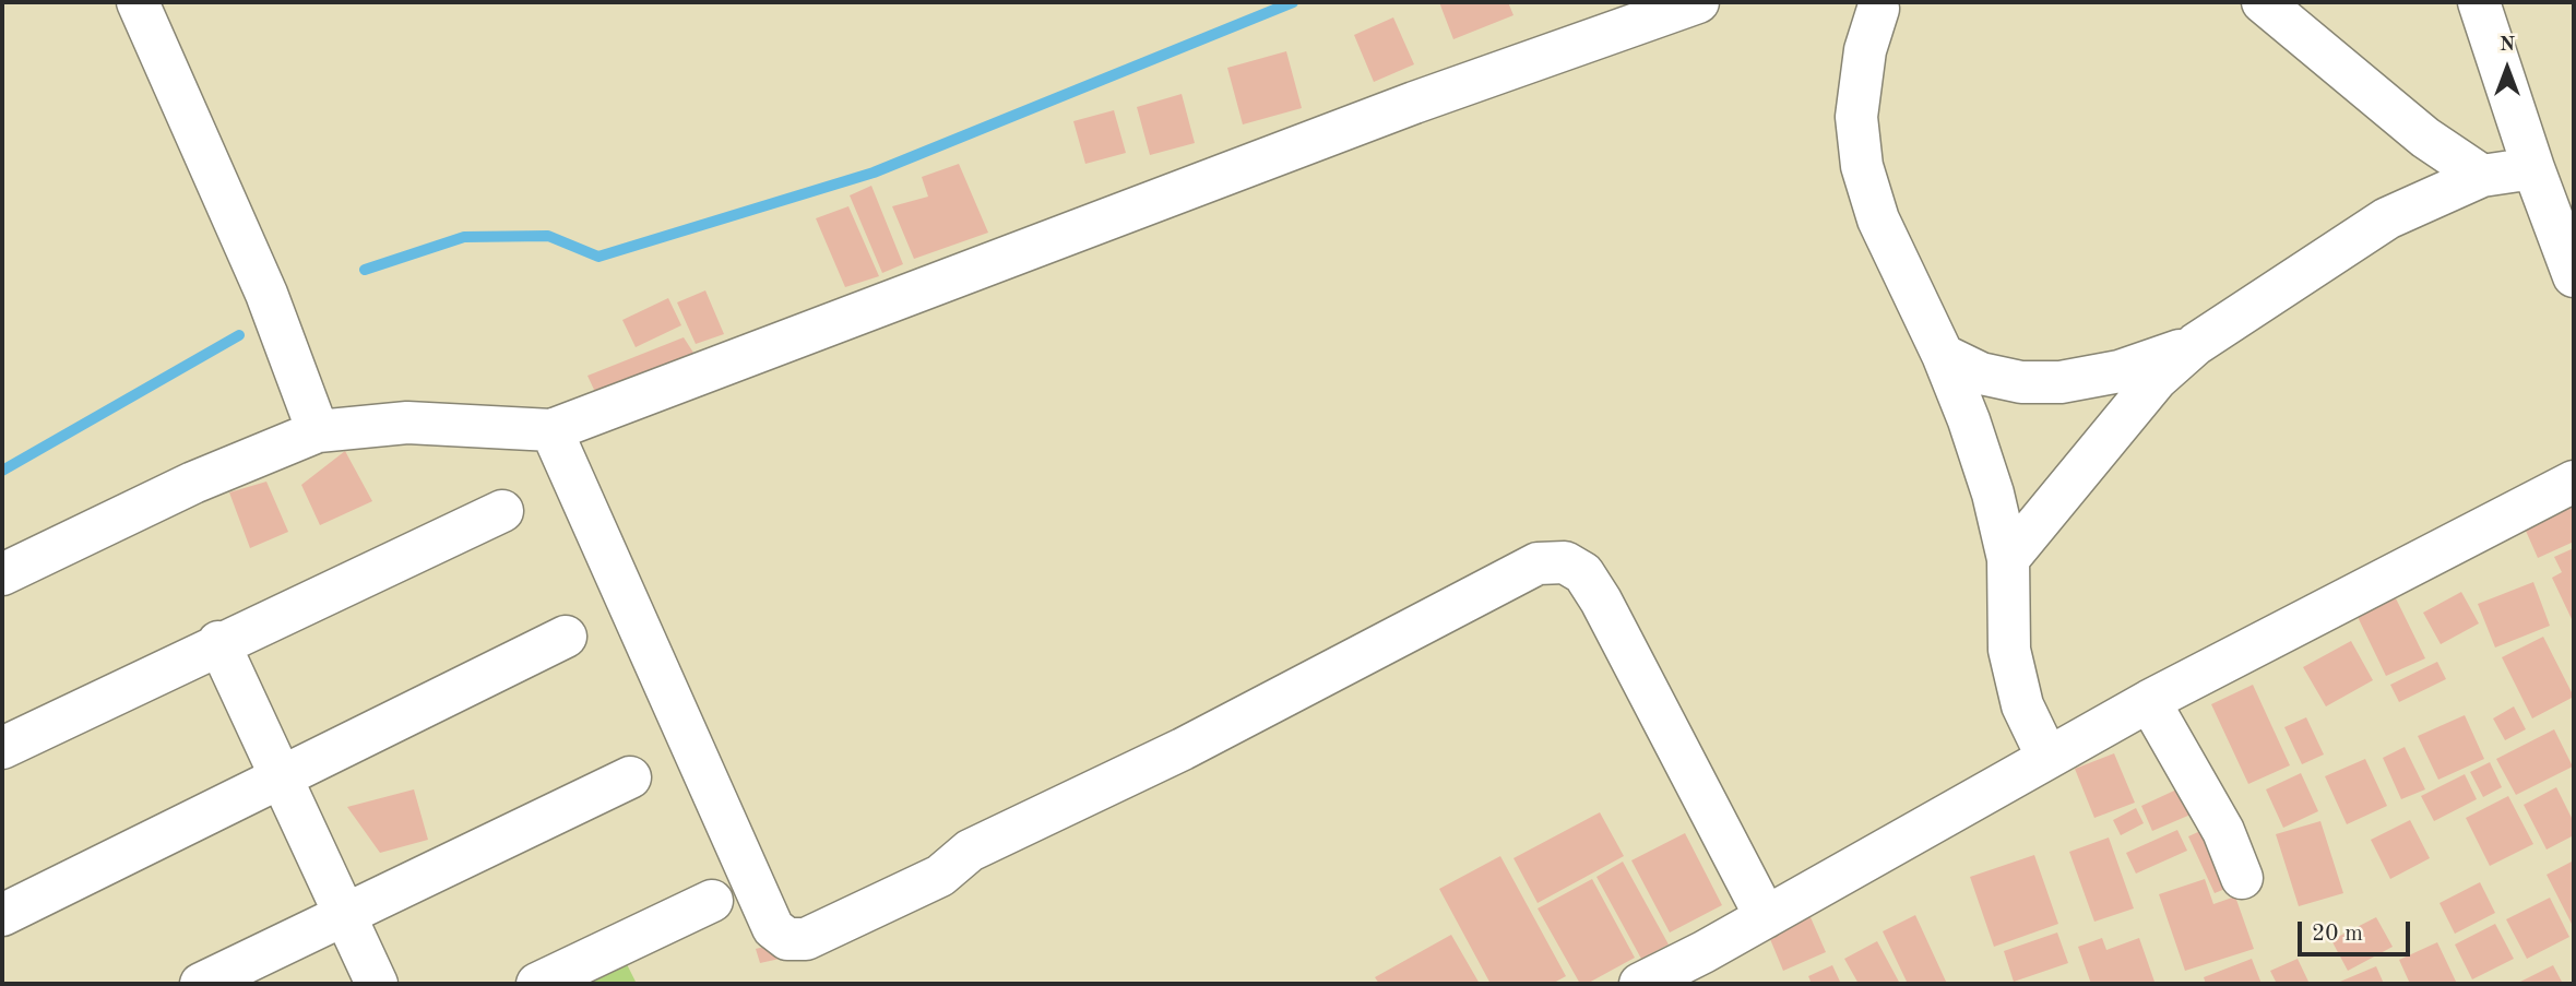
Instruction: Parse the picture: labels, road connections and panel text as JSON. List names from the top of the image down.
{
  "scale_bar": "20 m",
  "north": "top"
}
